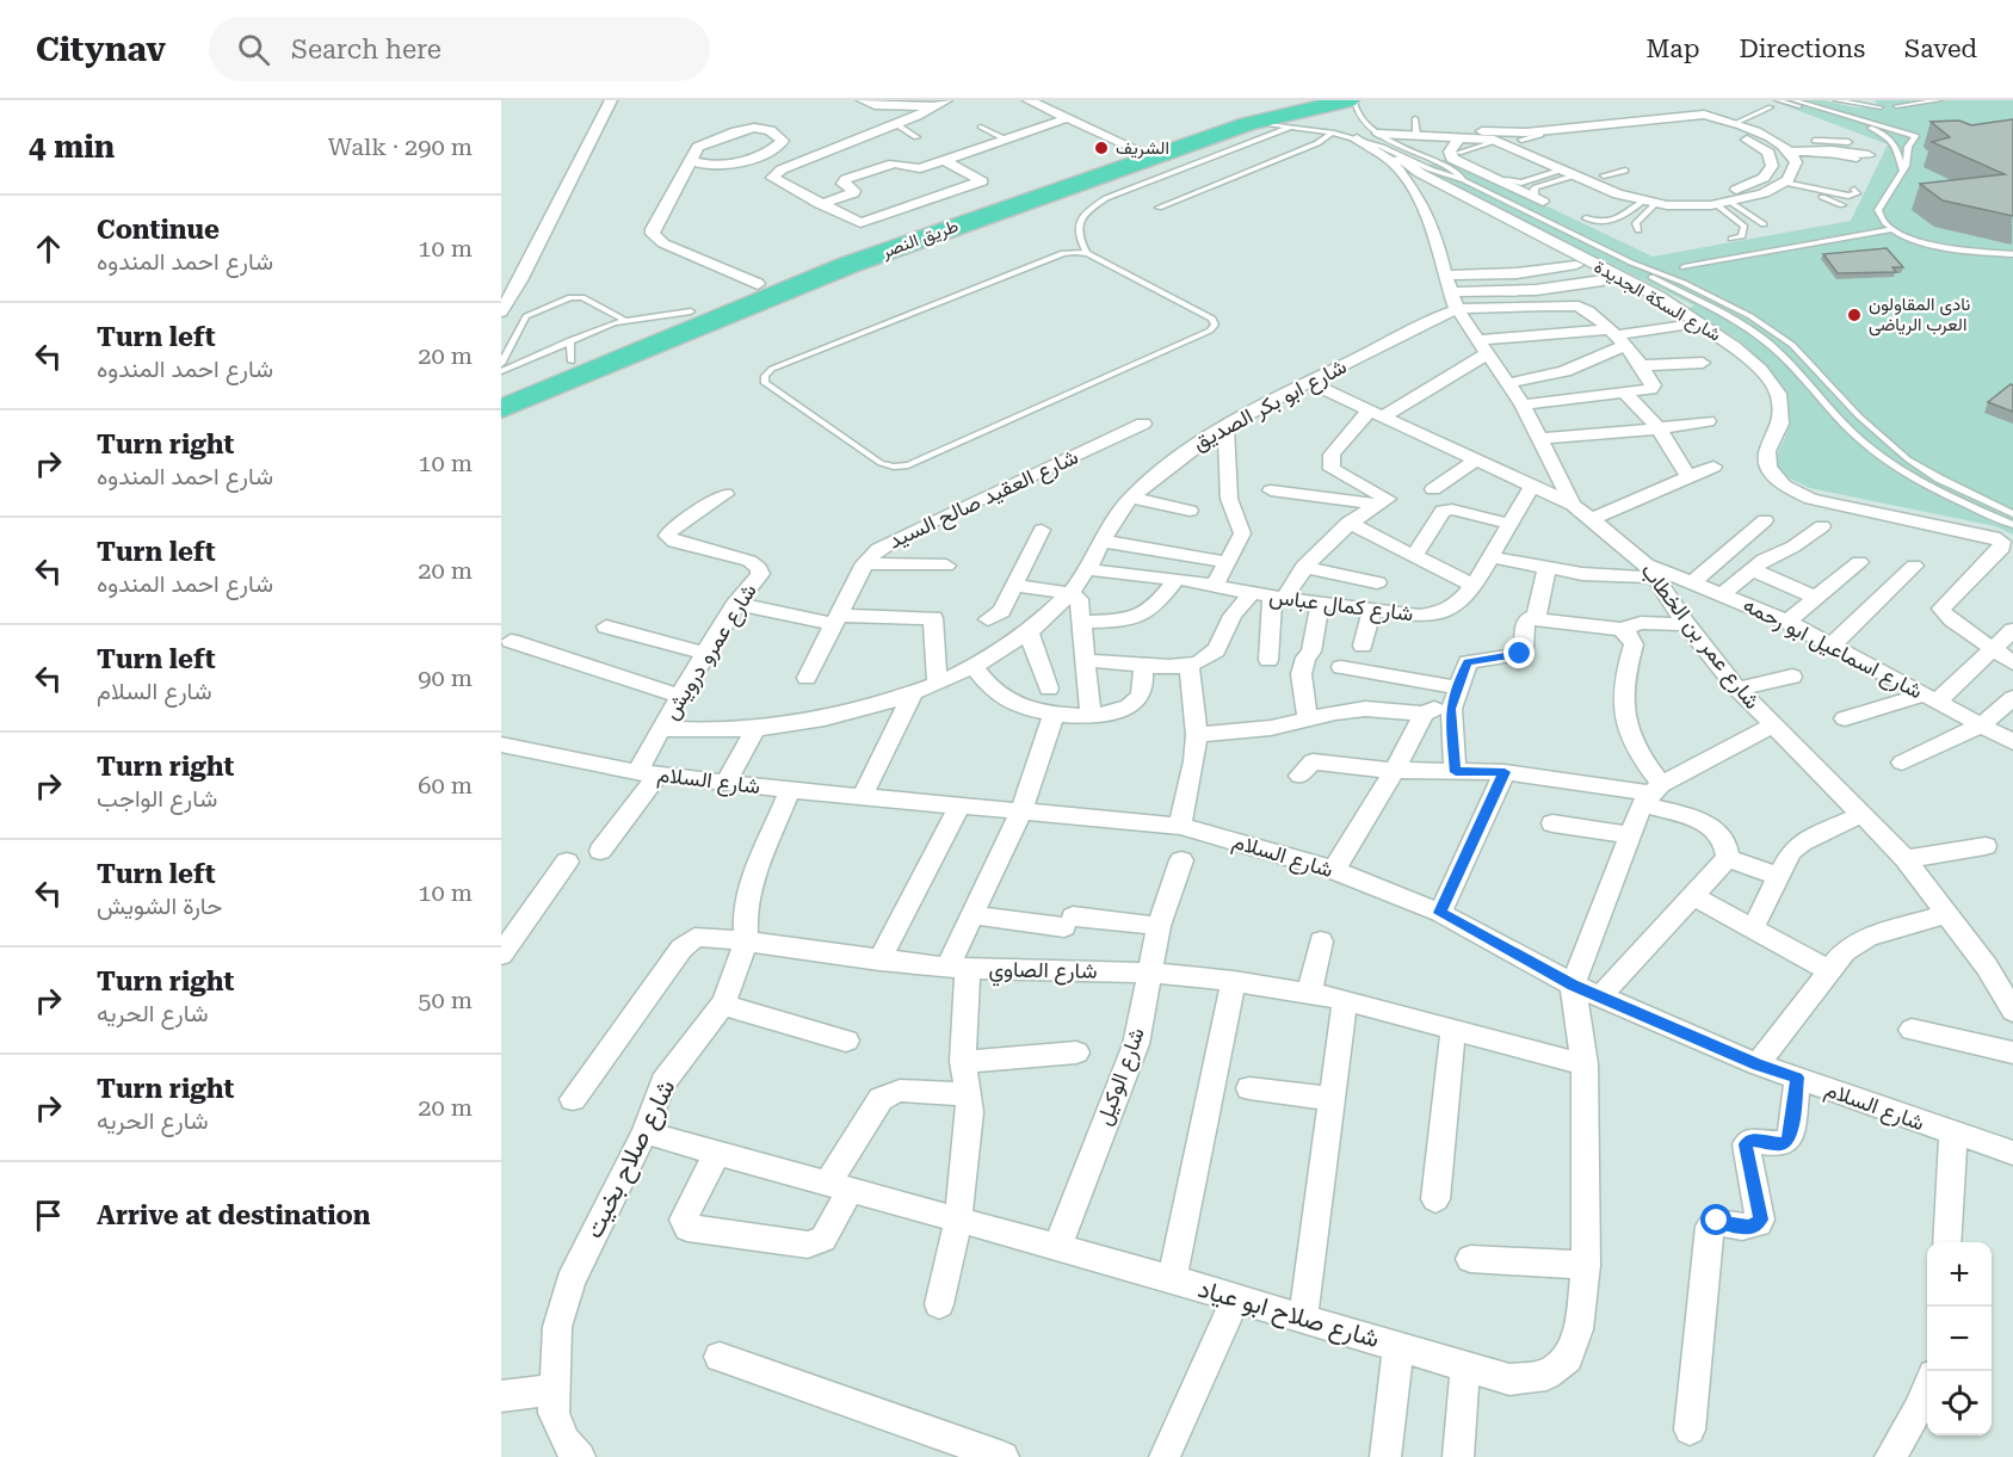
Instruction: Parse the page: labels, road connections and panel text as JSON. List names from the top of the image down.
{
  "streets": {
    "highway": ["طريق النصر"],
    "street": [
      "شارع السكة الجديدة",
      "شارع ابو بكر الصديق",
      "شارع العقيد صالح السيد",
      "شارع كمال عباس",
      "شارع عمر بن الخطاب",
      "شارع اسماعيل ابو رحمه",
      "شارع عمرو درويش",
      "شارع السلام",
      "شارع الصاوي",
      "شارع الوكيل",
      "شارع صلاح بخيت",
      "شارع صلاح ابو عياد"
    ]
  },
  "crossings": [
    ["شارع ابو بكر الصديق", "شارع كمال عباس"],
    ["شارع ابو بكر الصديق", "شارع عمر بن الخطاب"],
    ["شارع ابو بكر الصديق", "شارع عمرو درويش"],
    ["شارع عمر بن الخطاب", "شارع اسماعيل ابو رحمه"],
    ["شارع عمرو درويش", "شارع السلام"],
    ["شارع السلام", "شارع صلاح بخيت"],
    ["شارع السلام", "شارع صلاح ابو عياد"],
    ["شارع الصاوي", "شارع الوكيل"],
    ["شارع الصاوي", "شارع صلاح بخيت"],
    ["شارع الصاوي", "شارع صلاح ابو عياد"],
    ["شارع الوكيل", "شارع صلاح ابو عياد"],
    ["شارع صلاح بخيت", "شارع صلاح ابو عياد"]
  ],
  "places": ["الشريف", "نادى المقاولون العرب الرياضى"],
  "page": {
    "header": "Citynav",
    "search": "Search here",
    "nav": ["Map", "Directions", "Saved"],
    "heading": ["4 min", "Walk · 290 m"],
    "list": [
      ["Continue", "شارع احمد المندوه", "10 m"],
      ["Turn left", "شارع احمد المندوه", "20 m"],
      ["Turn right", "شارع احمد المندوه", "10 m"],
      ["Turn left", "شارع احمد المندوه", "20 m"],
      ["Turn left", "شارع السلام", "90 m"],
      ["Turn right", "شارع الواجب", "60 m"],
      ["Turn left", "حارة الشويش", "10 m"],
      ["Turn right", "شارع الحريه", "50 m"],
      ["Turn right", "شارع الحريه", "20 m"],
      "Arrive at destination"
    ],
    "map_buttons": ["+", "−"]
  }
}
